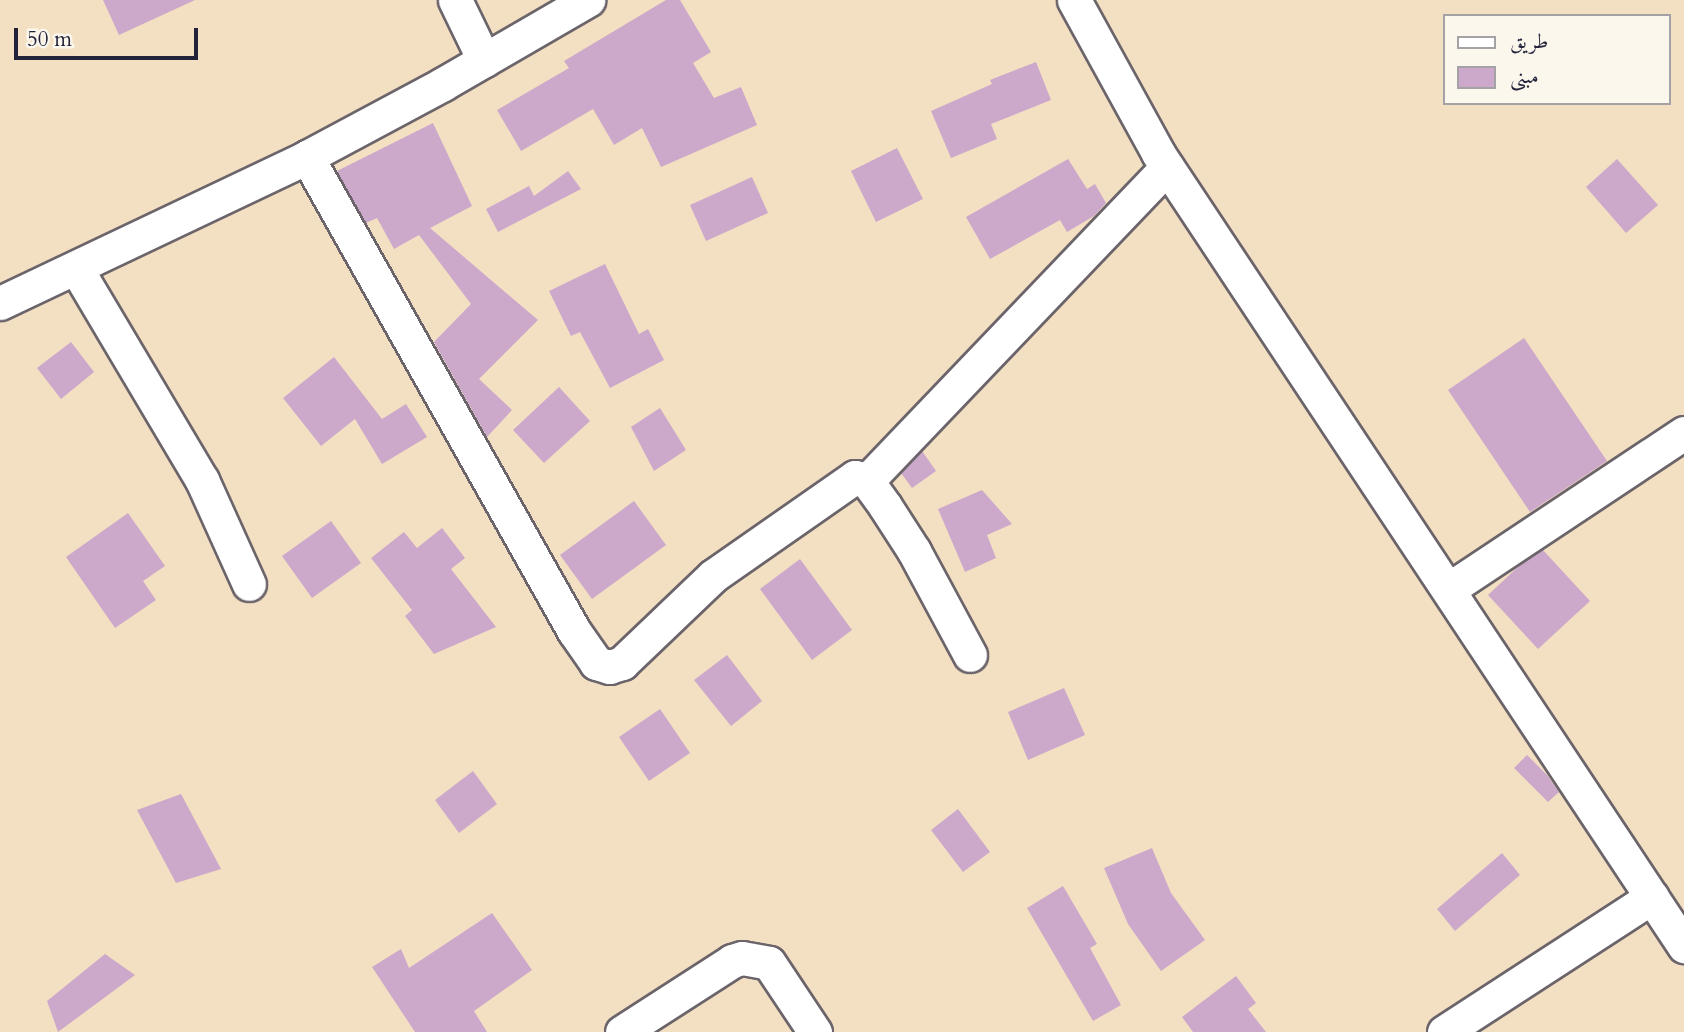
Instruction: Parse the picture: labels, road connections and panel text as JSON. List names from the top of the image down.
{
  "legend": ["طريق", "مبنى"],
  "scale_bar": "50 m"
}
